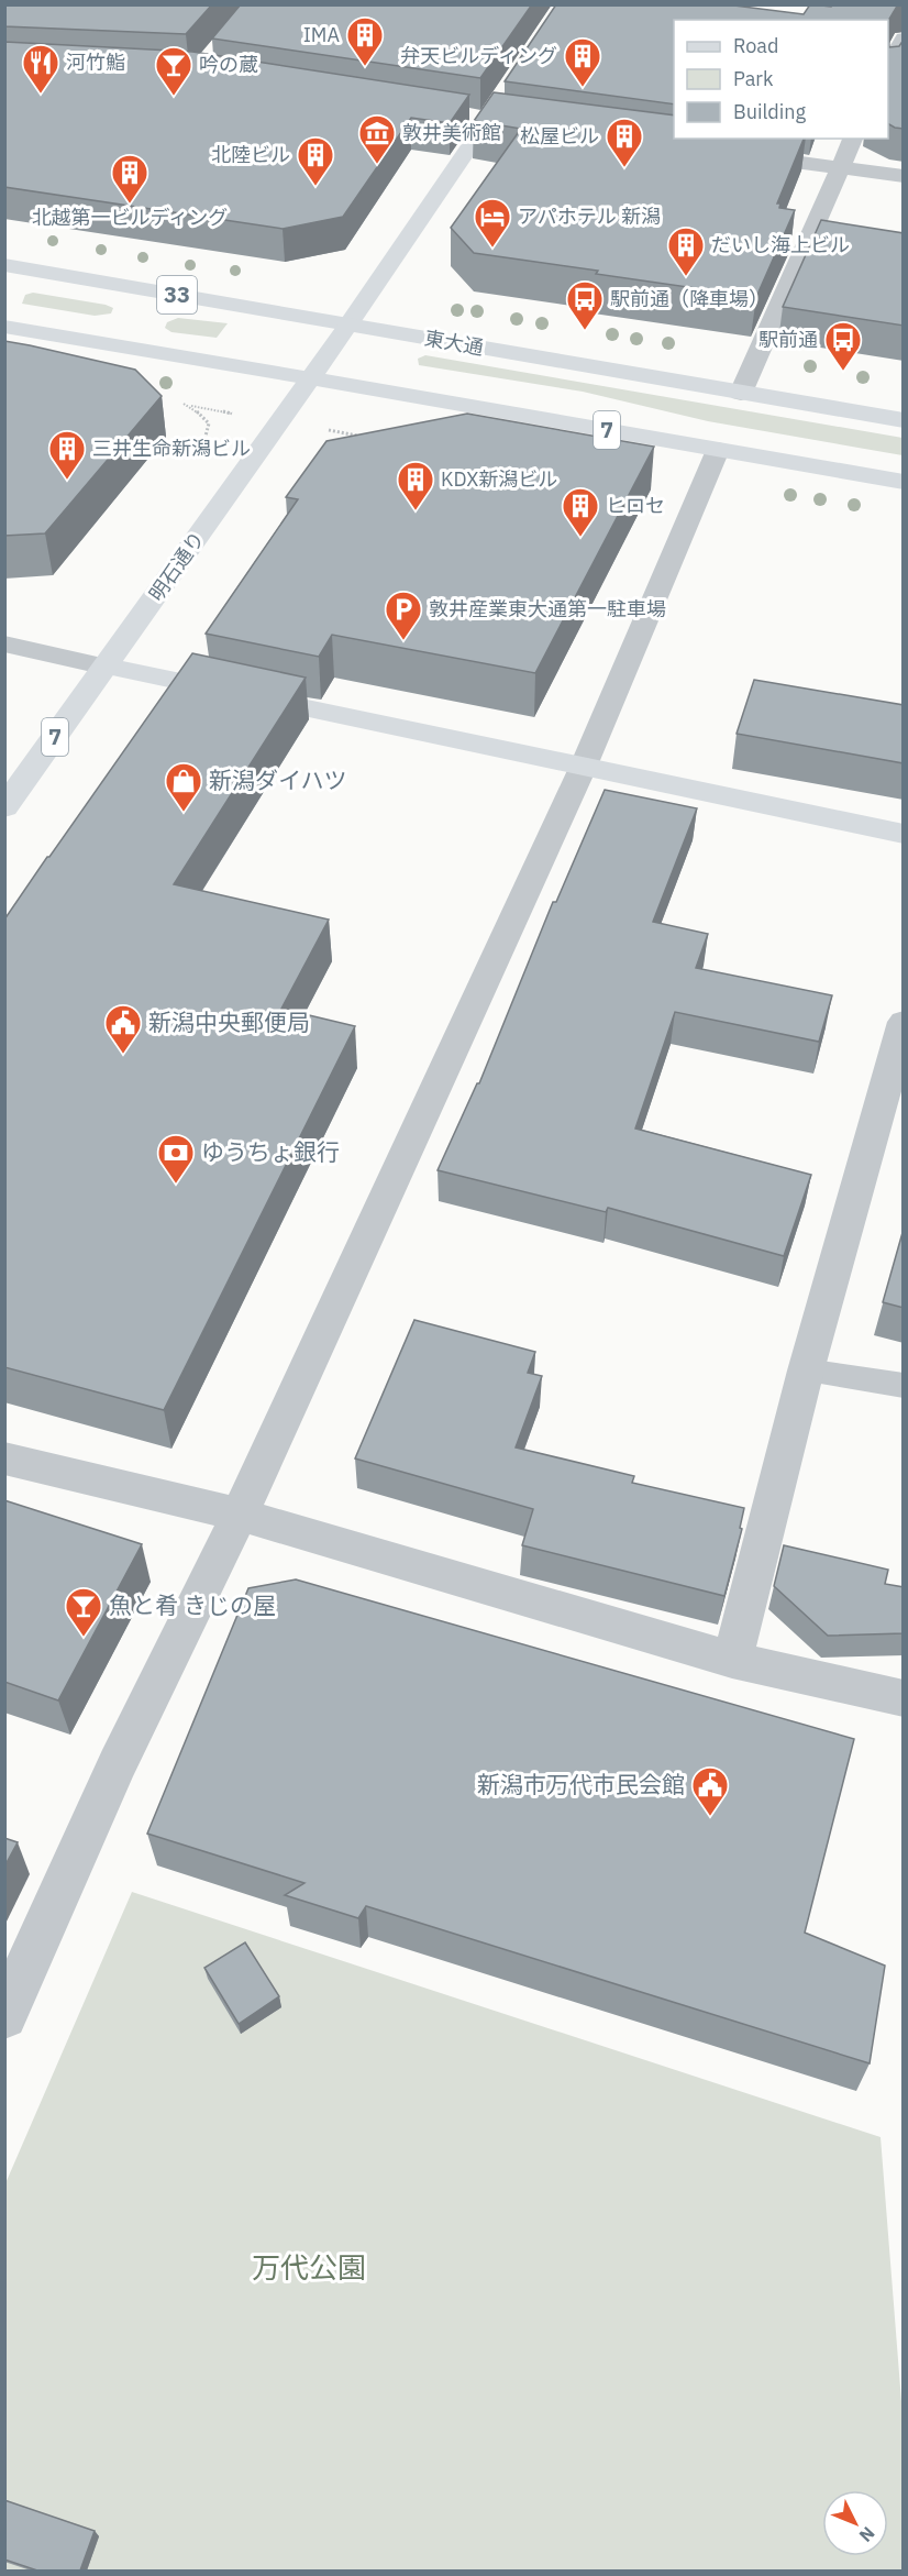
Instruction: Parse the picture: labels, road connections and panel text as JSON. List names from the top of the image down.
{
  "streets": {
    "main road": [
      "33",
      "東大通",
      "7",
      "明石通り"
    ]
  },
  "crossings": [
    ["東大通", "明石通り"],
    ["7", "明石通り"]
  ],
  "parks": ["万代公園"],
  "places": {
    "building": [
      "IMA",
      "弁天ビルディング",
      "松屋ビル",
      "北陸ビル",
      "北越第一ビルディング",
      "だいし海上ビル",
      "三井生命新潟ビル",
      "KDX新潟ビル",
      "ヒロセ"
    ],
    "restaurant": ["河竹鮨"],
    "bar": ["吟の蔵", "魚と肴 きじの屋"],
    "museum": ["敦井美術館"],
    "hotel": ["アパホテル 新潟"],
    "bus stop": ["駅前通（降車場）", "駅前通"],
    "parking": ["敦井産業東大通第一駐車場"],
    "shop": ["新潟ダイハツ"],
    "public building": ["新潟中央郵便局", "新潟市万代市民会館"],
    "bank": ["ゆうちょ銀行"]
  },
  "legend": ["Road", "Park", "Building"],
  "north": "bottom right"
}
